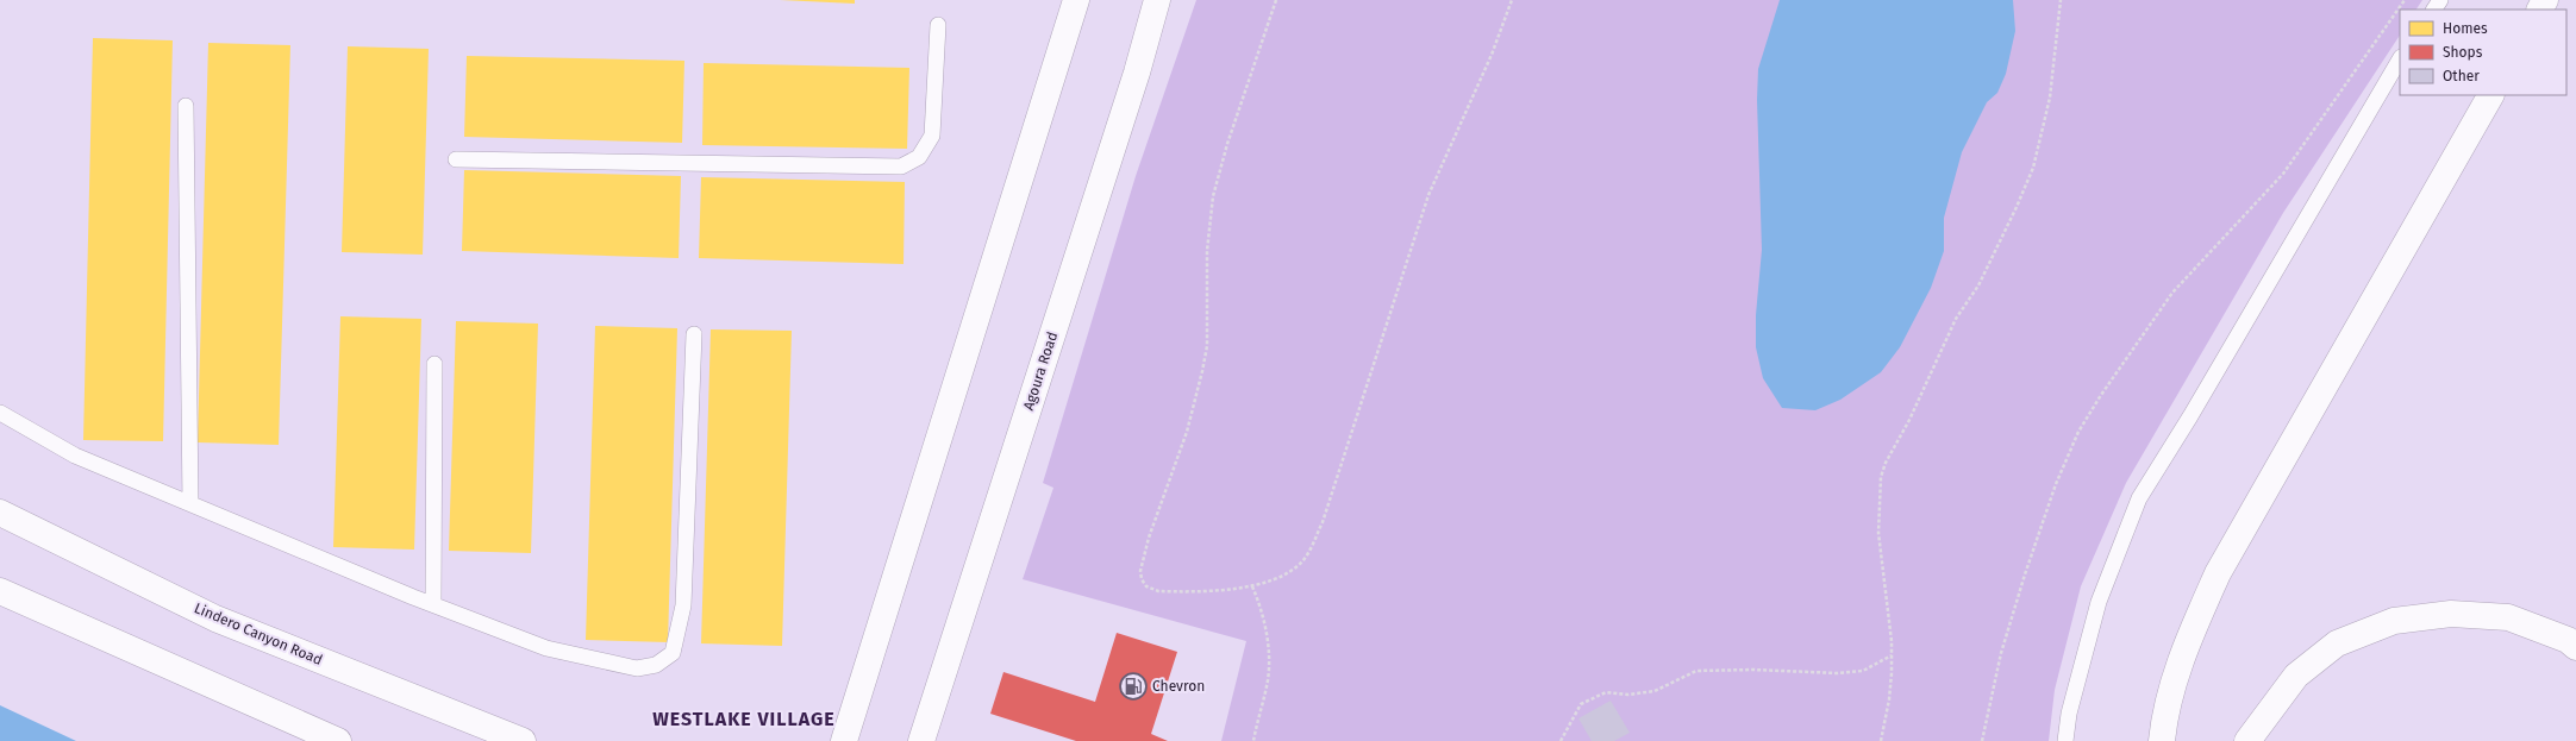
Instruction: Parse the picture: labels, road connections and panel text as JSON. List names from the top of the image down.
{
  "streets": {
    "main road": ["Agoura Road", "Lindero Canyon Road"]
  },
  "districts": ["WESTLAKE VILLAGE"],
  "places": {
    "fuel station": ["Chevron"]
  },
  "legend": ["Homes", "Shops", "Other"]
}
